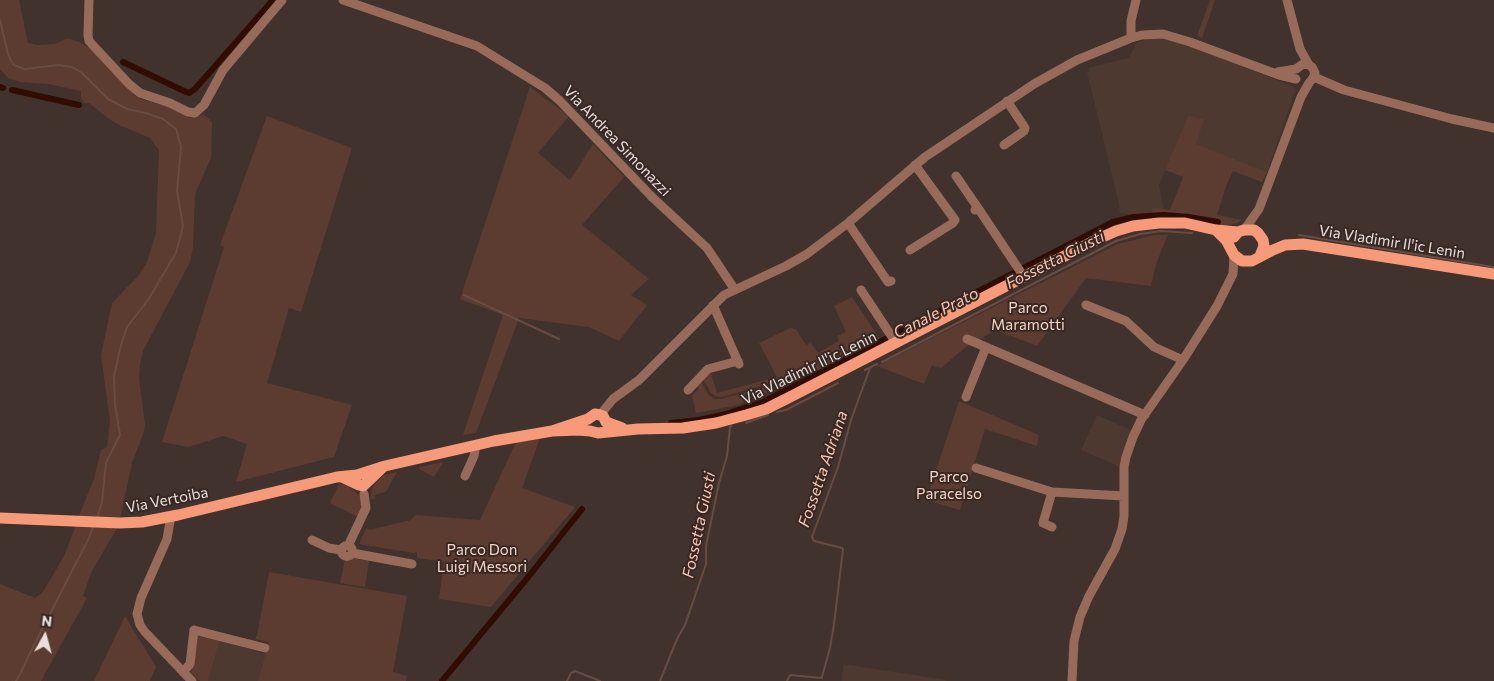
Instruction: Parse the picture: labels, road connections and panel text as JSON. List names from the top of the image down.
{
  "streets": {
    "main road": ["Via Vladimir Il'ic Lenin", "Via Vertoiba"],
    "street": ["Via Andrea Simonazzi"]
  },
  "water": ["Fossetta Giusti", "Canale Prato", "Fossetta Adriana"],
  "parks": ["Parco Maramotti", "Parco Paracelso", "Parco Don Luigi Messori"],
  "north": "top"
}
